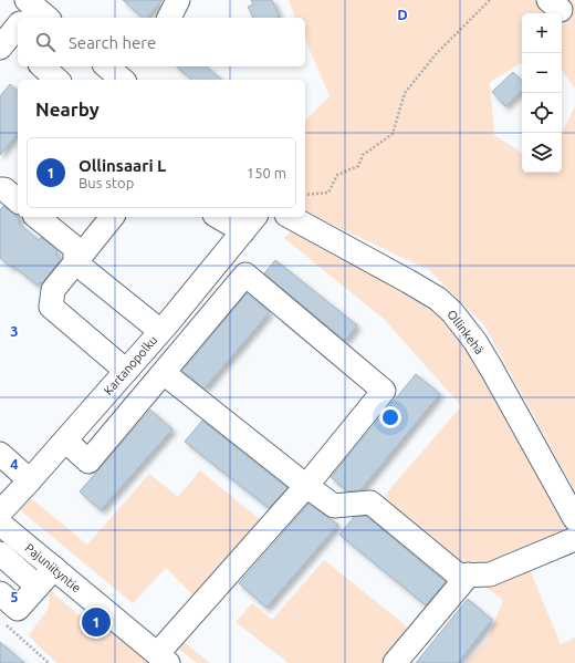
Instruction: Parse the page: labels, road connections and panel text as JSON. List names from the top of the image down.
{
  "streets": {
    "street": ["Ollinkehä", "Kartanopolku", "Pajuniityntie"]
  },
  "crossings": [
    ["Kartanopolku", "Pajuniityntie"]
  ],
  "page": {
    "map_buttons": ["+", "−"],
    "search": "Search here",
    "heading": "Nearby",
    "list": [
      {
        "mark": "1",
        "name": "Ollinsaari L",
        "note": "Bus stop",
        "value": "150 m"
      }
    ],
    "pins": "1"
  },
  "grid": {
    "columns": ["D"],
    "rows": ["3", "4", "5"]
  }
}
